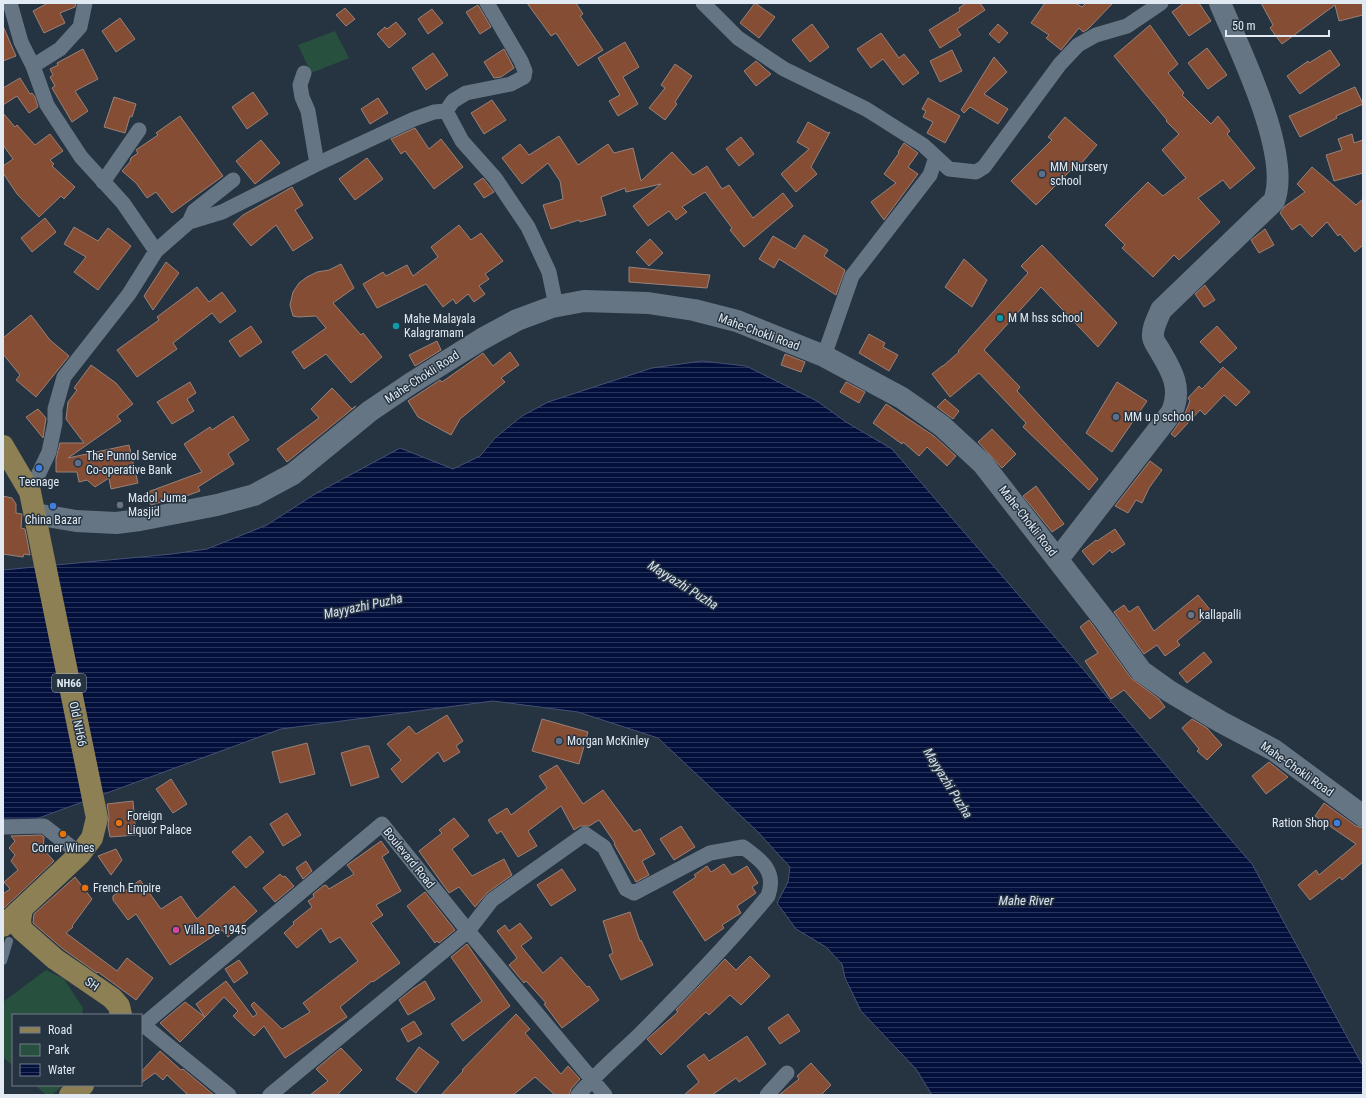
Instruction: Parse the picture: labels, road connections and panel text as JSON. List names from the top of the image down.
{
  "streets": {
    "main road": ["NH66", "Old NH66", "SH"],
    "street": ["Mahe-Chokli Road", "Boulevard Road"]
  },
  "crossings": [
    ["Mahe-Chokli Road", "Old NH66"],
    ["Old NH66", "SH"]
  ],
  "water": ["Mayyazhi Puzha", "Mahe River"],
  "places": [
    "MM Nursery school",
    "M M hss school",
    "Mahe Malayala Kalagramam",
    "MM u p school",
    "The Punnol Service Co-operative Bank",
    "Teenage",
    "Madol Juma Masjid",
    "China Bazar",
    "kallapalli",
    "Morgan McKinley",
    "Foreign Liquor Palace",
    "Ration Shop",
    "Corner Wines",
    "French Empire",
    "Villa De 1945"
  ],
  "legend": ["Road", "Park", "Water"],
  "scale_bar": "50 m"
}
